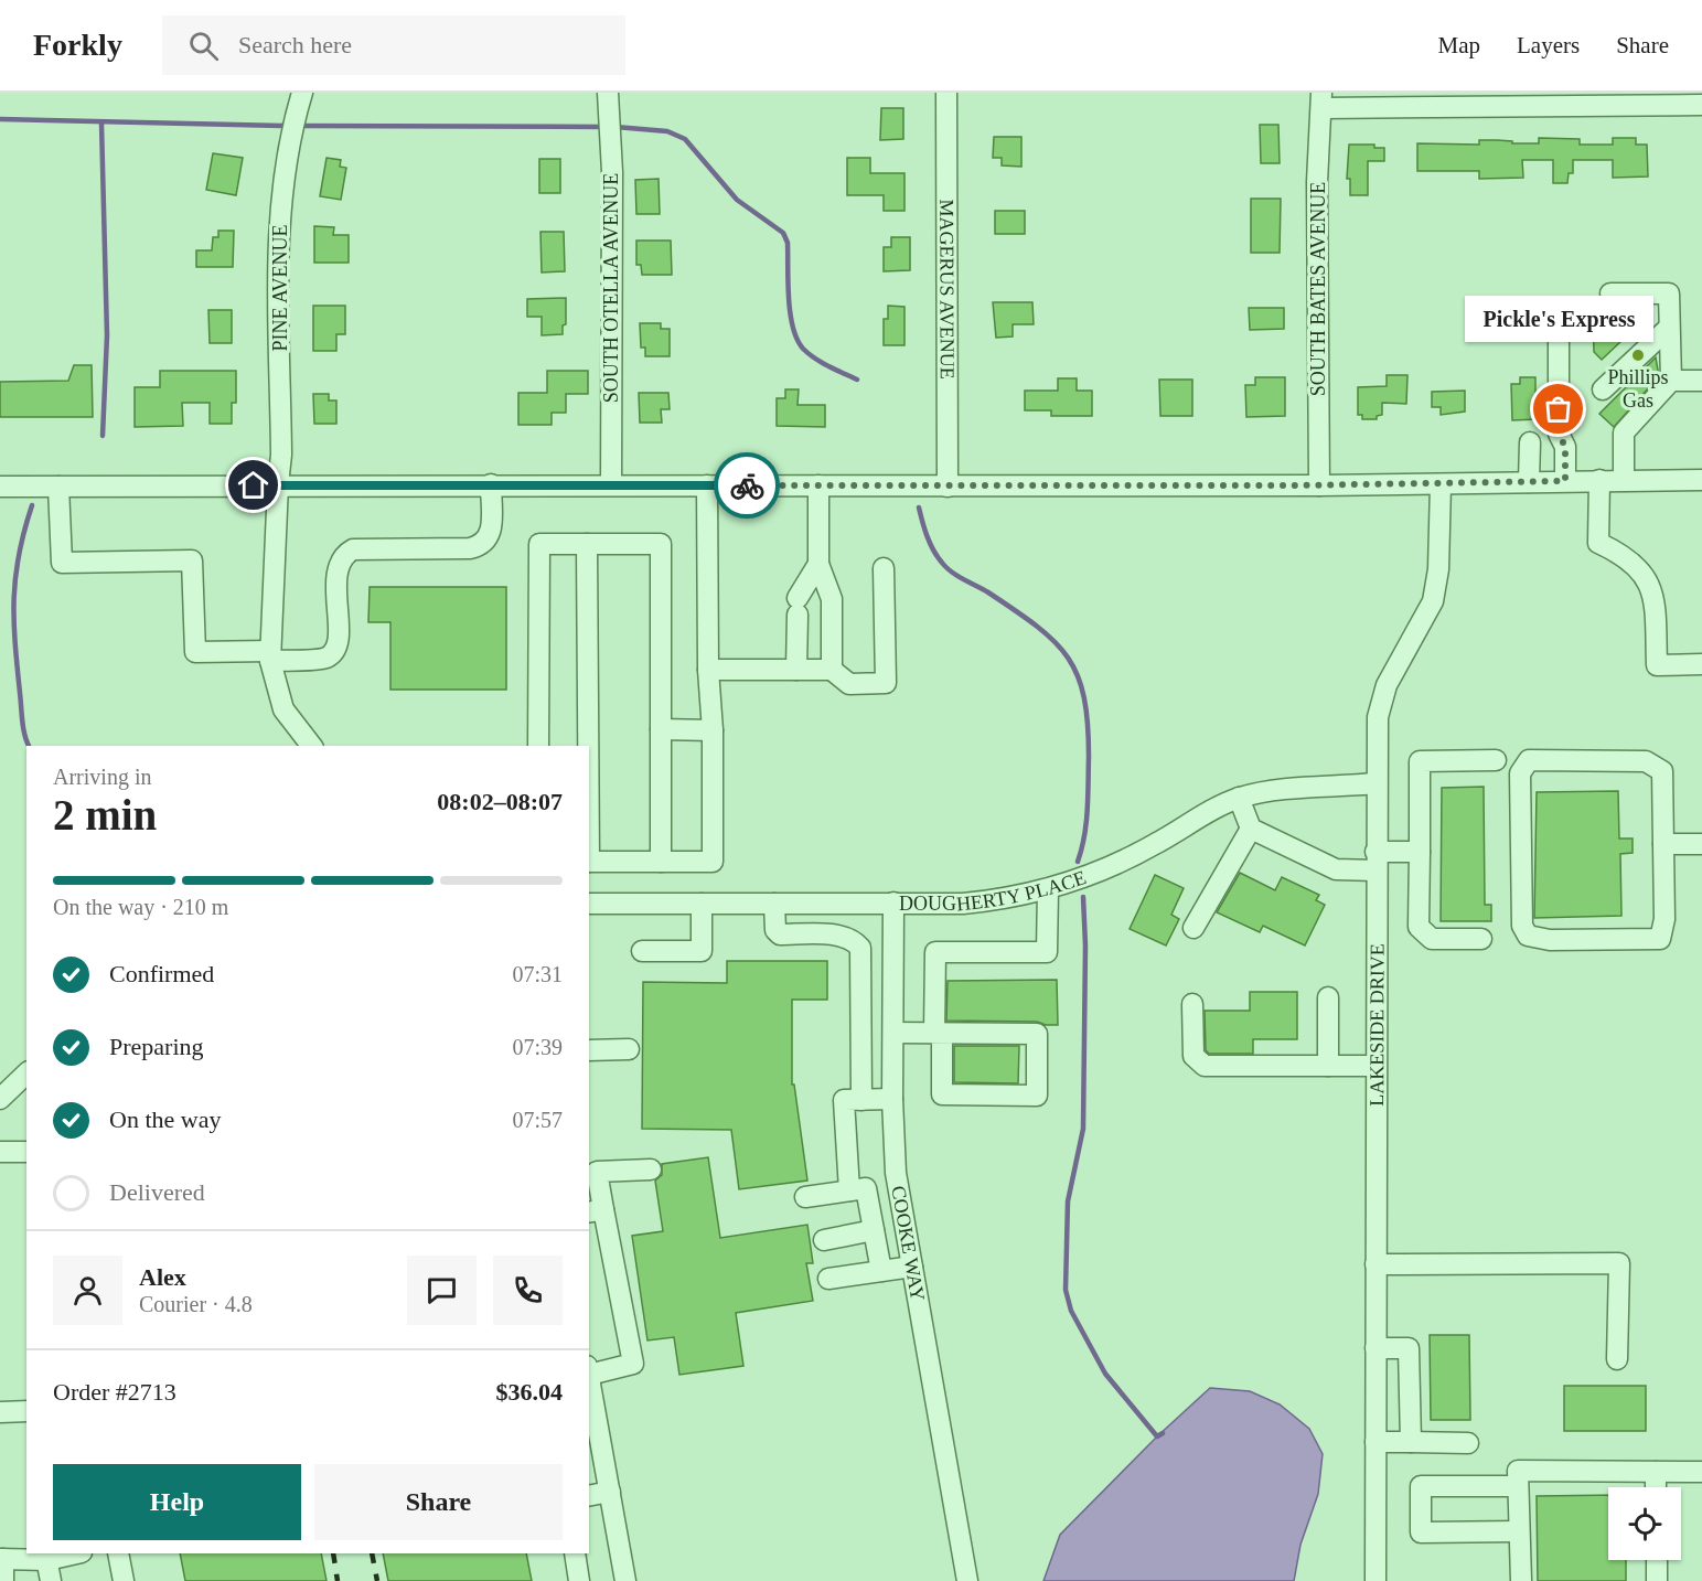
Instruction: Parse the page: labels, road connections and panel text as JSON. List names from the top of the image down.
{
  "streets": {
    "street": [
      "PINE AVENUE",
      "SOUTH OTELLA AVENUE",
      "MAGERUS AVENUE",
      "SOUTH BATES AVENUE",
      "DOUGHERTY PLACE",
      "LAKESIDE DRIVE",
      "COOKE WAY"
    ]
  },
  "crossings": [
    ["DOUGHERTY PLACE", "LAKESIDE DRIVE"],
    ["DOUGHERTY PLACE", "COOKE WAY"]
  ],
  "places": ["Phillips Gas", "Pickle's Express"],
  "page": {
    "header": "Forkly",
    "search": "Search here",
    "nav": ["Map", "Layers", "Share"],
    "bubble": "Pickle's Express",
    "heading": ["2 min", "Arriving in", "08:02–08:07"],
    "panel": [
      "Alex",
      "Courier · 4.8",
      "Order #2713",
      "$36.04"
    ],
    "bar": "On the way · 210 m",
    "list": [
      ["Confirmed", "07:31"],
      ["Preparing", "07:39"],
      ["On the way", "07:57"],
      "Delivered"
    ],
    "buttons": ["Help", "Share"]
  }
}
